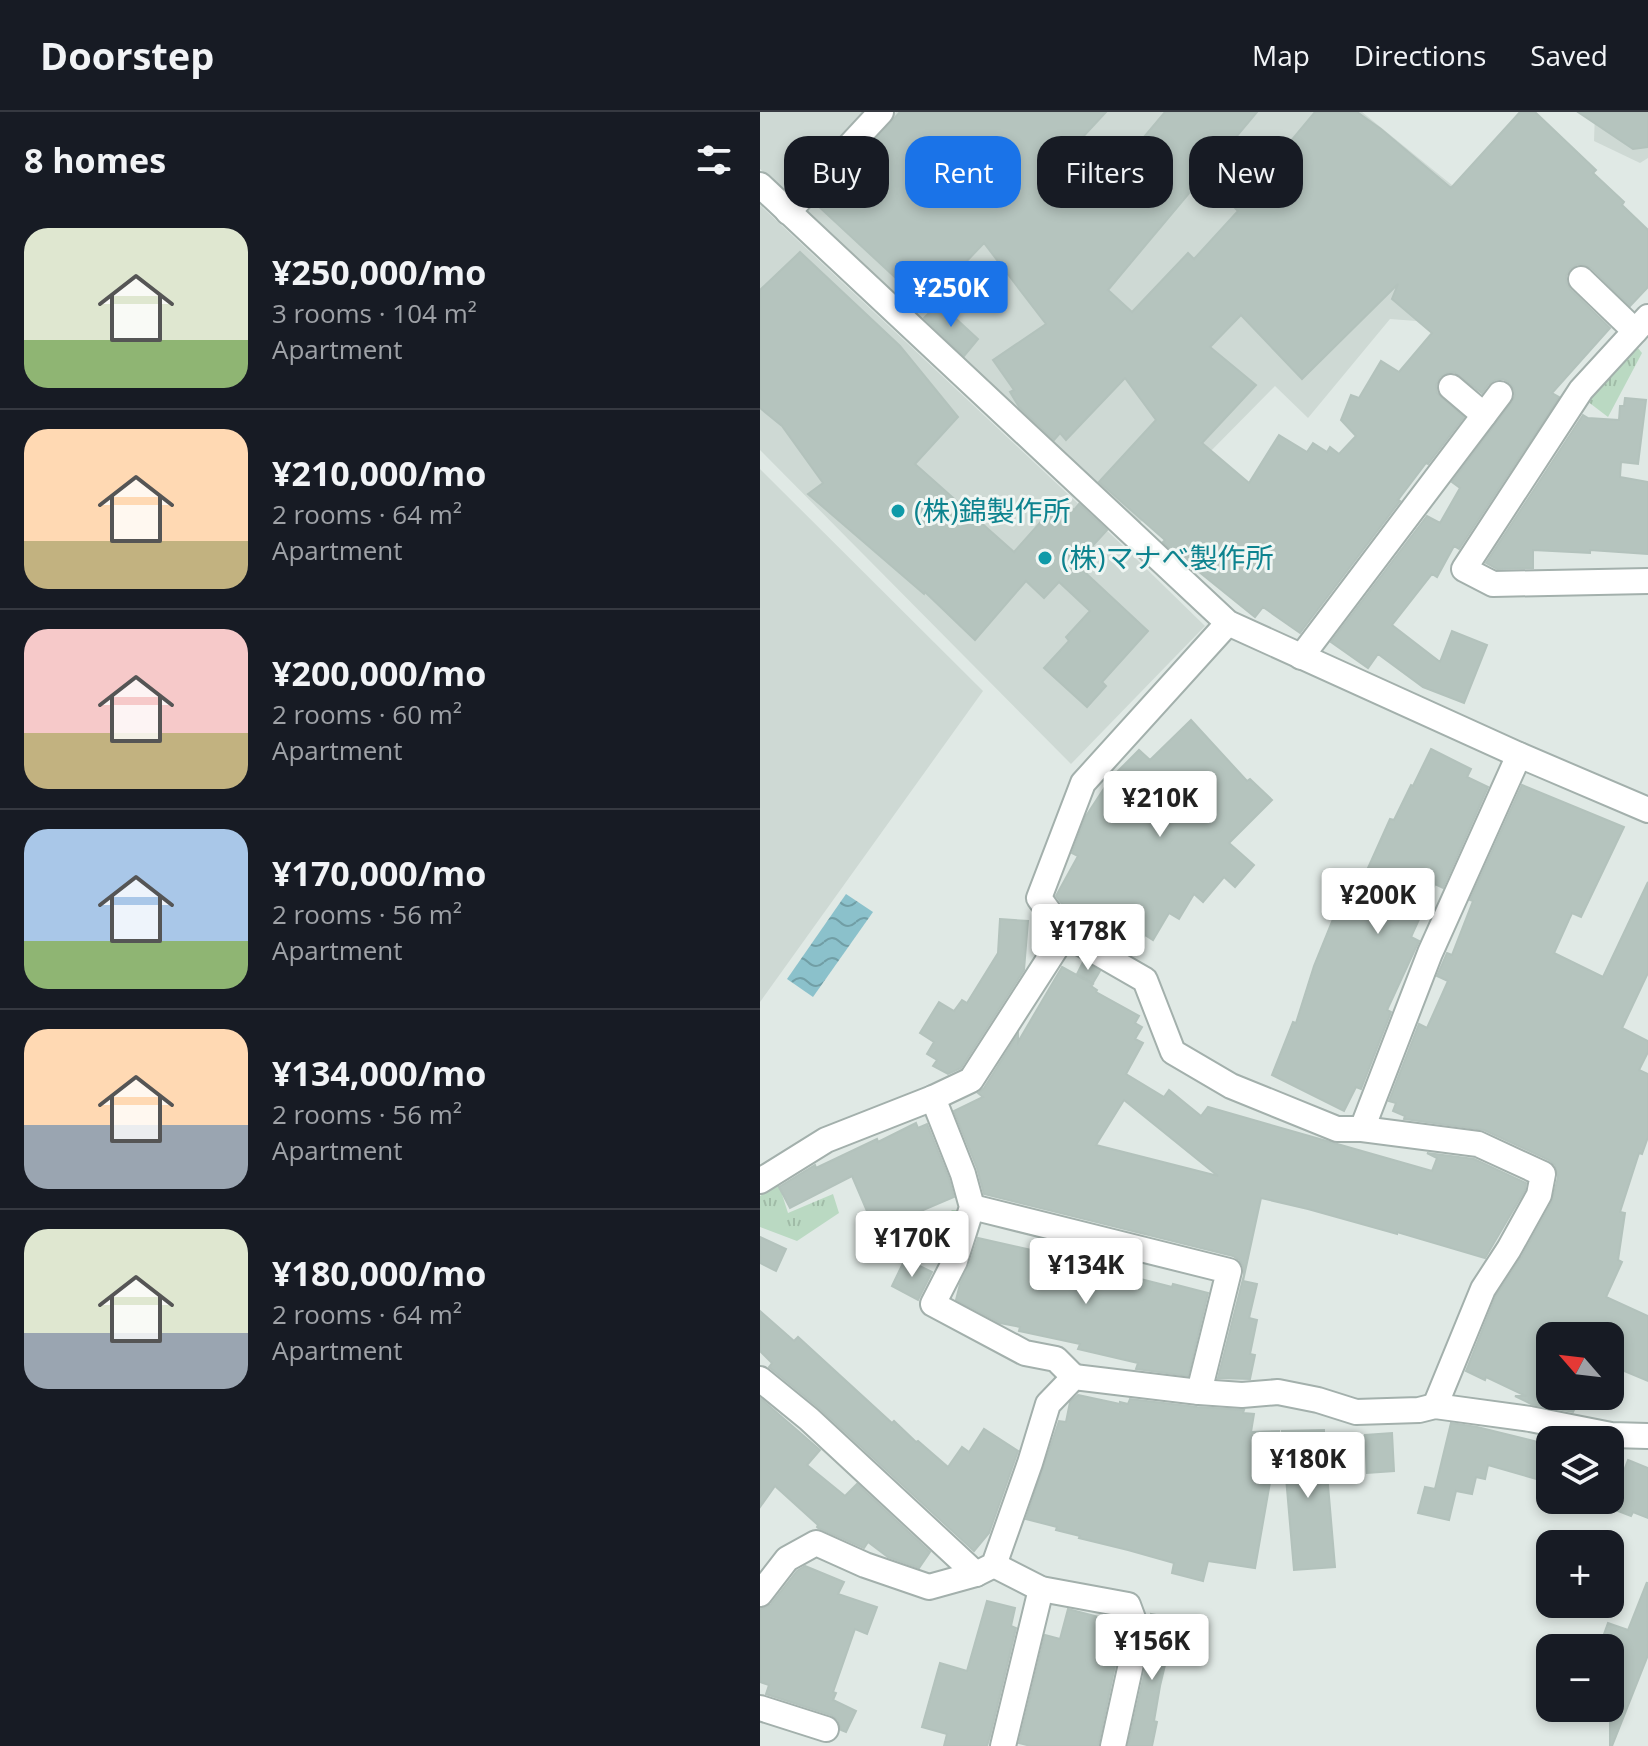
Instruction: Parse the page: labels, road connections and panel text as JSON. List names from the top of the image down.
{
  "places": ["(株)錦製作所", "(株)マナべ製作所"],
  "north": "top left",
  "page": {
    "header": "Doorstep",
    "nav": ["Map", "Directions", "Saved"],
    "heading": "8 homes",
    "chip": [
      "Buy",
      "Rent",
      "Filters",
      "New"
    ],
    "list": [
      {
        "name": "¥250,000/mo",
        "note": "3 rooms · 104 m² · Apartment"
      },
      {
        "name": "¥210,000/mo",
        "note": "2 rooms · 64 m² · Apartment"
      },
      {
        "name": "¥200,000/mo",
        "note": "2 rooms · 60 m² · Apartment"
      },
      {
        "name": "¥170,000/mo",
        "note": "2 rooms · 56 m² · Apartment"
      },
      {
        "name": "¥134,000/mo",
        "note": "2 rooms · 56 m² · Apartment"
      },
      {
        "name": "¥180,000/mo",
        "note": "2 rooms · 64 m² · Apartment"
      }
    ],
    "price": [
      "¥250K",
      "¥210K",
      "¥200K",
      "¥178K",
      "¥170K",
      "¥134K",
      "¥180K",
      "¥156K"
    ],
    "map_buttons": ["+", "−"]
  }
}
